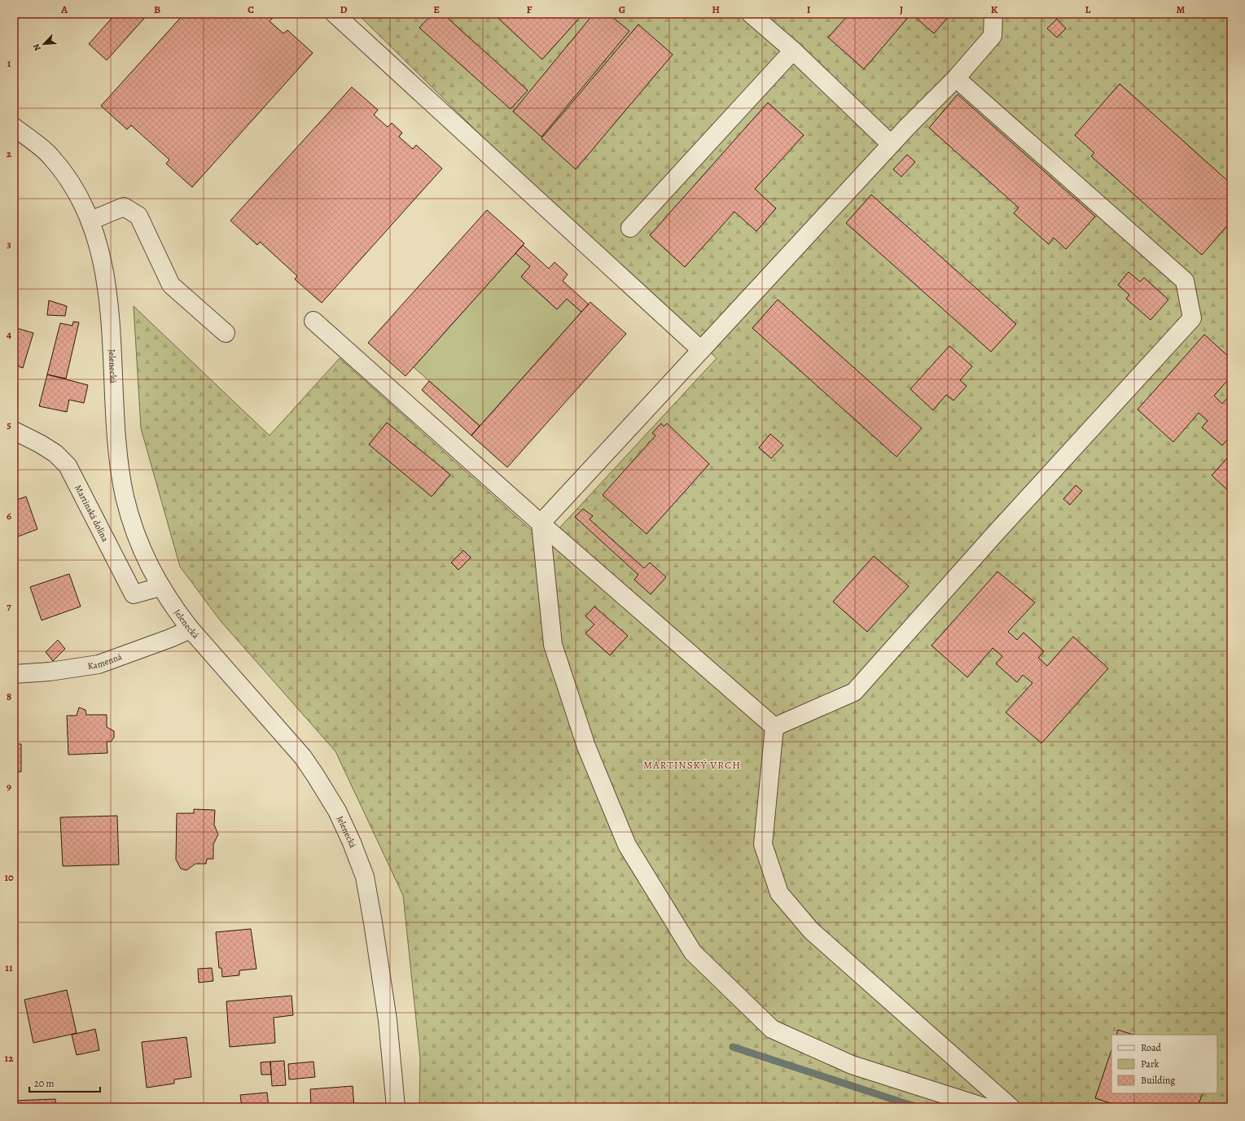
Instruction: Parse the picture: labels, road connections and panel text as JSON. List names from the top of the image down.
{
  "streets": {
    "street": ["Jelenecká", "Martinská dolina", "Kamenná"]
  },
  "crossings": [
    ["Jelenecká", "Martinská dolina"],
    ["Jelenecká", "Kamenná"]
  ],
  "districts": ["MARTINSKÝ VRCH"],
  "legend": ["Road", "Park", "Building"],
  "scale_bar": "20 m",
  "north": "bottom left",
  "grid": {
    "columns": [
      "A",
      "B",
      "C",
      "D",
      "E",
      "F",
      "G",
      "H",
      "I",
      "J",
      "K",
      "L",
      "M"
    ],
    "rows": [
      "1",
      "2",
      "3",
      "4",
      "5",
      "6",
      "7",
      "8",
      "9",
      "10",
      "11",
      "12"
    ]
  }
}
